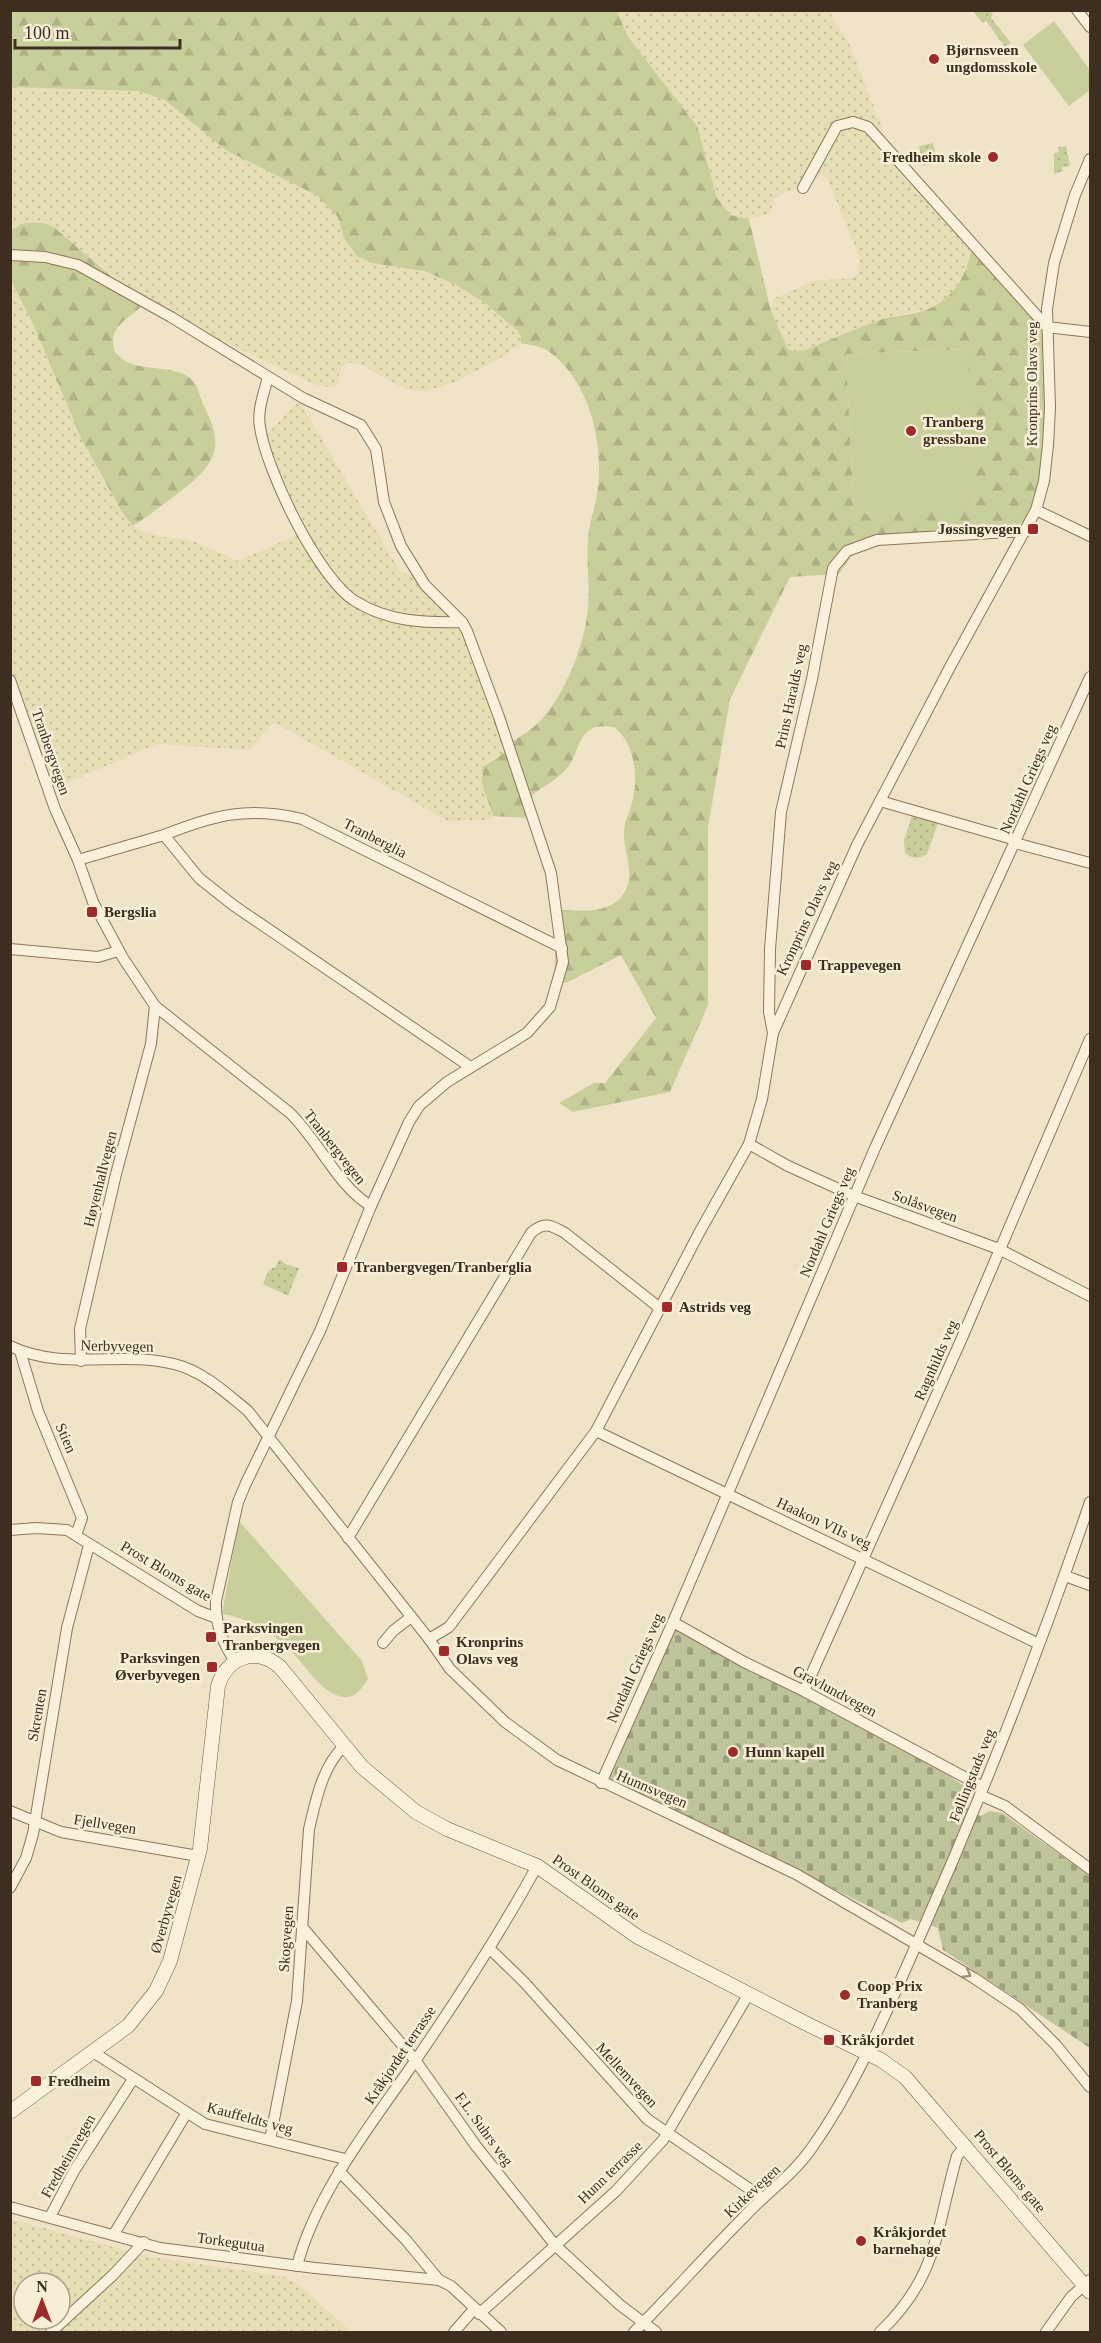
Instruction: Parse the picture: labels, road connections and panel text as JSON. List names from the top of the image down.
{
  "streets": {
    "main road": ["Prost Bloms gate", "Øverbyvegen"],
    "street": [
      "Kronprins Olavs veg",
      "Prins Haralds veg",
      "Tranbergvegen",
      "Nordahl Griegs veg",
      "Tranberglia",
      "Høyenhallvegen",
      "Solåsvegen",
      "Nerbyvegen",
      "Ragnhilds veg",
      "Stien",
      "Haakon VIIs veg",
      "Gravlundvegen",
      "Skrenten",
      "Føllingstads veg",
      "Hunnsvegen",
      "Fjellvegen",
      "Skogvegen",
      "Kråkjordet terrasse",
      "Mellemvegen",
      "Kauffeldts veg",
      "F.L. Suhrs veg",
      "Fredheimvegen",
      "Hunn terrasse",
      "Kirkevegen",
      "Torkegutua"
    ]
  },
  "crossings": [
    ["Kronprins Olavs veg", "Prins Haralds veg"],
    ["Kronprins Olavs veg", "Solåsvegen"],
    ["Kronprins Olavs veg", "Haakon VIIs veg"],
    ["Kronprins Olavs veg", "Hunnsvegen"],
    ["Tranbergvegen", "Tranberglia"],
    ["Tranbergvegen", "Høyenhallvegen"],
    ["Nordahl Griegs veg", "Solåsvegen"],
    ["Nordahl Griegs veg", "Haakon VIIs veg"],
    ["Nordahl Griegs veg", "Gravlundvegen"],
    ["Nordahl Griegs veg", "Hunnsvegen"],
    ["Høyenhallvegen", "Nerbyvegen"],
    ["Solåsvegen", "Ragnhilds veg"],
    ["Nerbyvegen", "Stien"],
    ["Nerbyvegen", "Hunnsvegen"],
    ["Ragnhilds veg", "Haakon VIIs veg"],
    ["Ragnhilds veg", "Gravlundvegen"],
    ["Stien", "Prost Bloms gate"],
    ["Haakon VIIs veg", "Føllingstads veg"],
    ["Prost Bloms gate", "Skrenten"],
    ["Prost Bloms gate", "Føllingstads veg"],
    ["Prost Bloms gate", "Øverbyvegen"],
    ["Prost Bloms gate", "Skogvegen"],
    ["Prost Bloms gate", "Kråkjordet terrasse"],
    ["Prost Bloms gate", "Hunn terrasse"],
    ["Prost Bloms gate", "Kirkevegen"],
    ["Gravlundvegen", "Føllingstads veg"],
    ["Skrenten", "Fjellvegen"],
    ["Føllingstads veg", "Hunnsvegen"],
    ["Føllingstads veg", "Kirkevegen"],
    ["Fjellvegen", "Øverbyvegen"],
    ["Øverbyvegen", "Kauffeldts veg"],
    ["Skogvegen", "Kauffeldts veg"],
    ["Skogvegen", "F.L. Suhrs veg"],
    ["Kråkjordet terrasse", "Mellemvegen"],
    ["Kråkjordet terrasse", "Kauffeldts veg"],
    ["Kråkjordet terrasse", "F.L. Suhrs veg"],
    ["Kråkjordet terrasse", "Torkegutua"],
    ["Mellemvegen", "Hunn terrasse"],
    ["Mellemvegen", "Kirkevegen"],
    ["Kauffeldts veg", "Fredheimvegen"],
    ["F.L. Suhrs veg", "Hunn terrasse"],
    ["F.L. Suhrs veg", "Kirkevegen"],
    ["Fredheimvegen", "Torkegutua"],
    ["Hunn terrasse", "Torkegutua"]
  ],
  "places": {
    "other": [
      "Bjørnsveen ungdomsskole",
      "Fredheim skole",
      "Tranberg gressbane",
      "Hunn kapell",
      "Coop Prix Tranberg",
      "Kråkjordet barnehage"
    ],
    "transit": [
      "Jøssingvegen",
      "Bergslia",
      "Trappevegen",
      "Tranbergvegen/Tranberglia",
      "Astrids veg",
      "Parksvingen Tranbergvegen",
      "Kronprins Olavs veg",
      "Parksvingen Øverbyvegen",
      "Kråkjordet",
      "Fredheim"
    ]
  },
  "scale_bar": "100 m",
  "north": "top"
}
